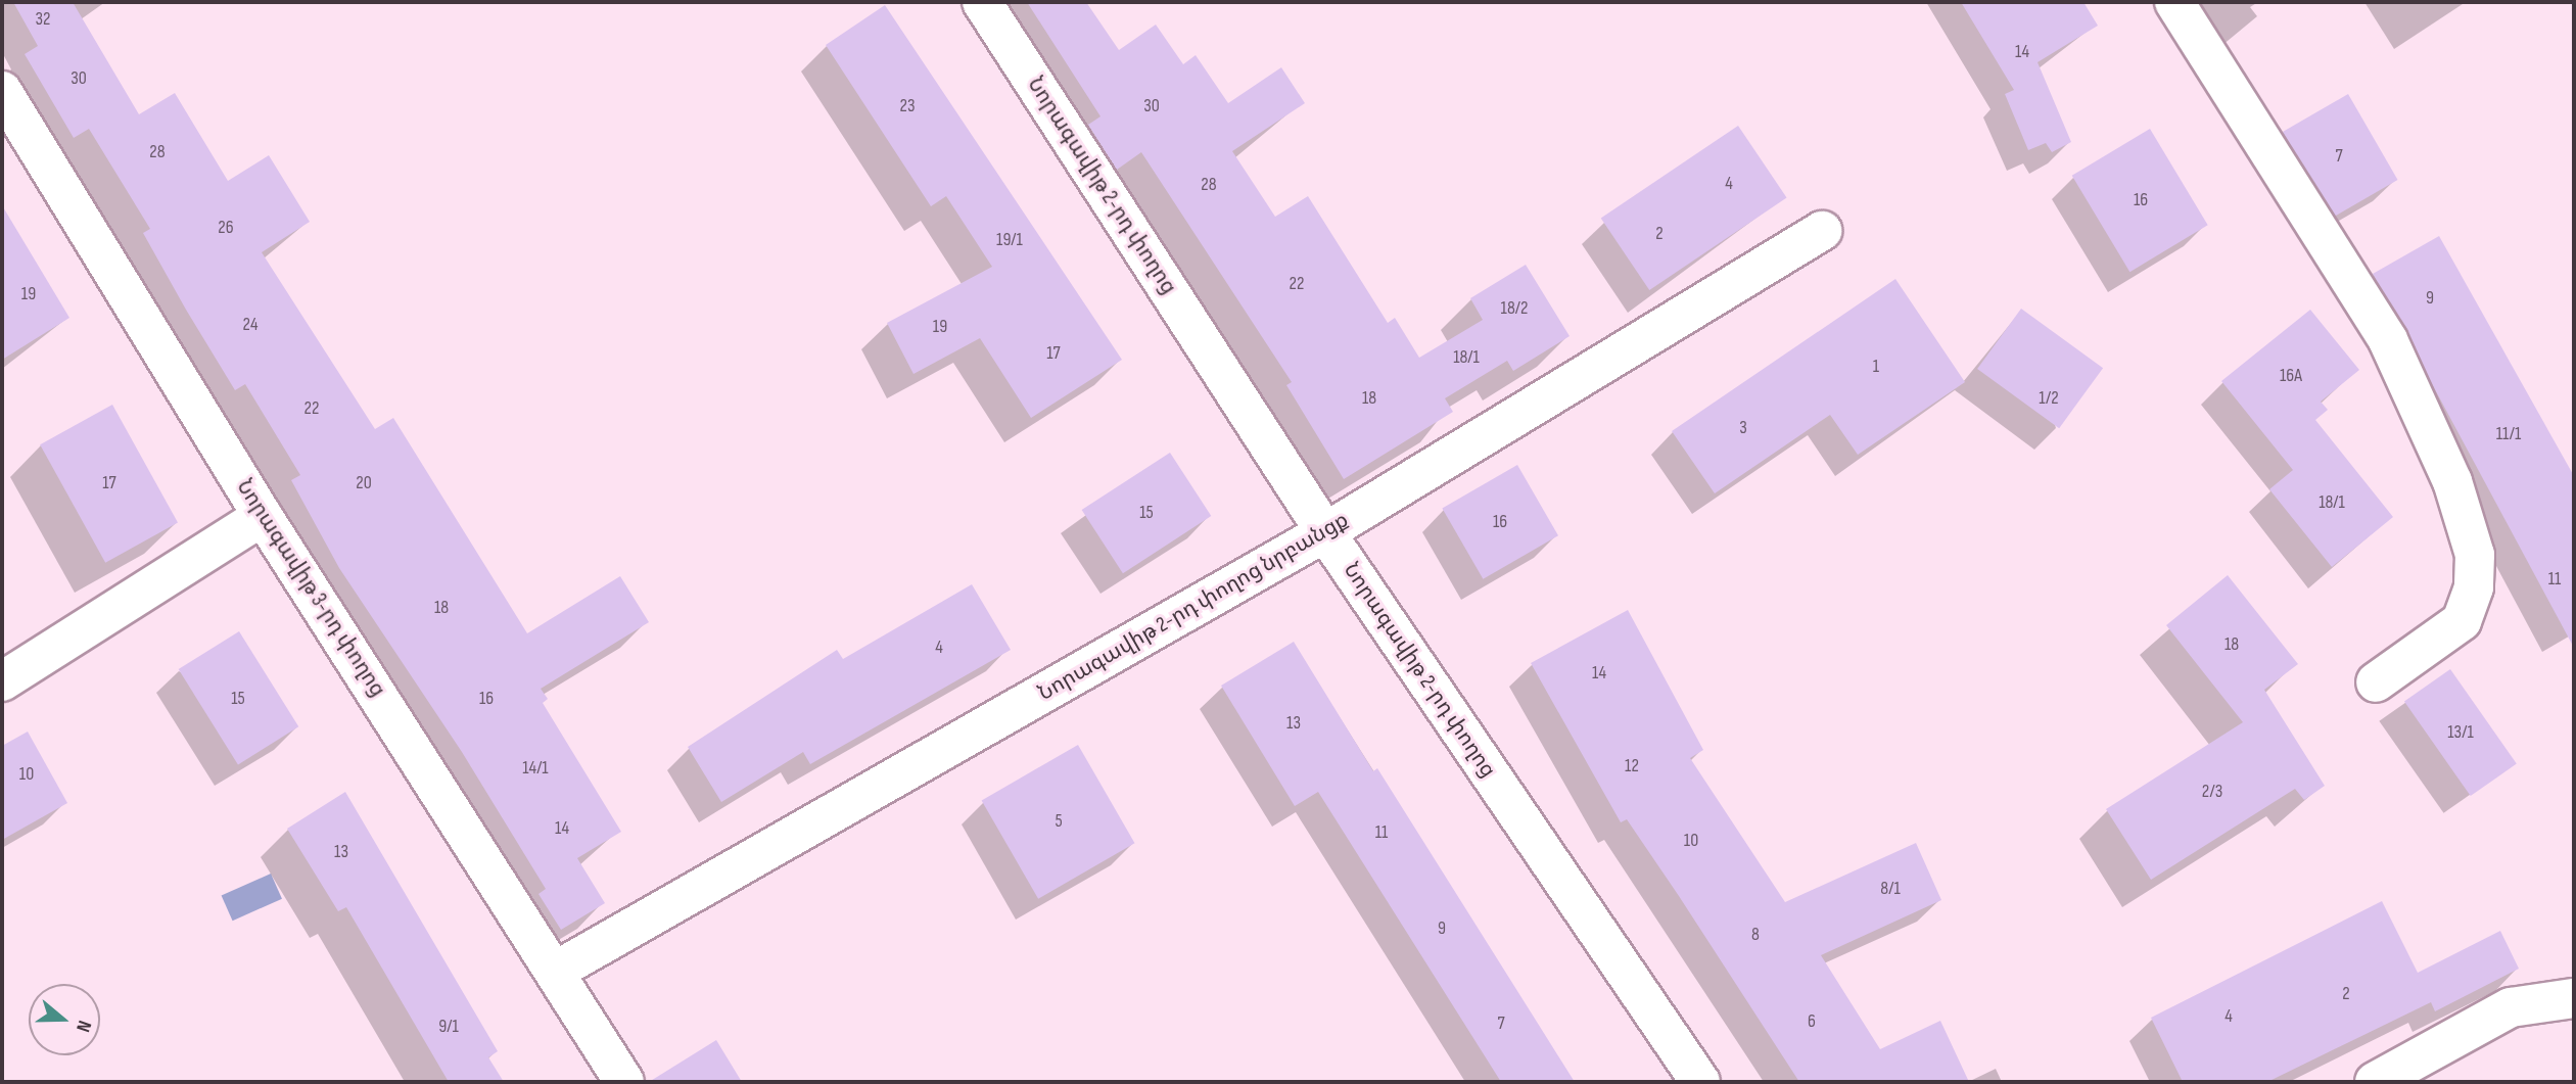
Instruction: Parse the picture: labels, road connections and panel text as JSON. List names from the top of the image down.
{
  "streets": {
    "street": ["Նորագավիթ 2-րդ փողոց", "Նորագավիթ 3-րդ փողոց", "Նորագավիթ 2-րդ փողոց նրբանցք"]
  },
  "crossings": [
    ["Նորագավիթ 2-րդ փողոց", "Նորագավիթ 2-րդ փողոց նրբանցք"],
    ["Նորագավիթ 3-րդ փողոց", "Նորագավիթ 2-րդ փողոց նրբանցք"]
  ],
  "house_numbers": [
    "32",
    "14",
    "30",
    "23",
    "30",
    "28",
    "7",
    "4",
    "28",
    "16",
    "26",
    "2",
    "19/1",
    "22",
    "19",
    "9",
    "18/2",
    "24",
    "19",
    "17",
    "18/1",
    "1",
    "16A",
    "18",
    "1/2",
    "22",
    "3",
    "11/1",
    "17",
    "20",
    "18/1",
    "15",
    "16",
    "11",
    "18",
    "18",
    "4",
    "14",
    "15",
    "16",
    "13",
    "13/1",
    "12",
    "14/1",
    "10",
    "2/3",
    "5",
    "14",
    "11",
    "10",
    "13",
    "8/1",
    "9",
    "8",
    "2",
    "4",
    "6",
    "7",
    "9/1"
  ],
  "north": "right"
}
